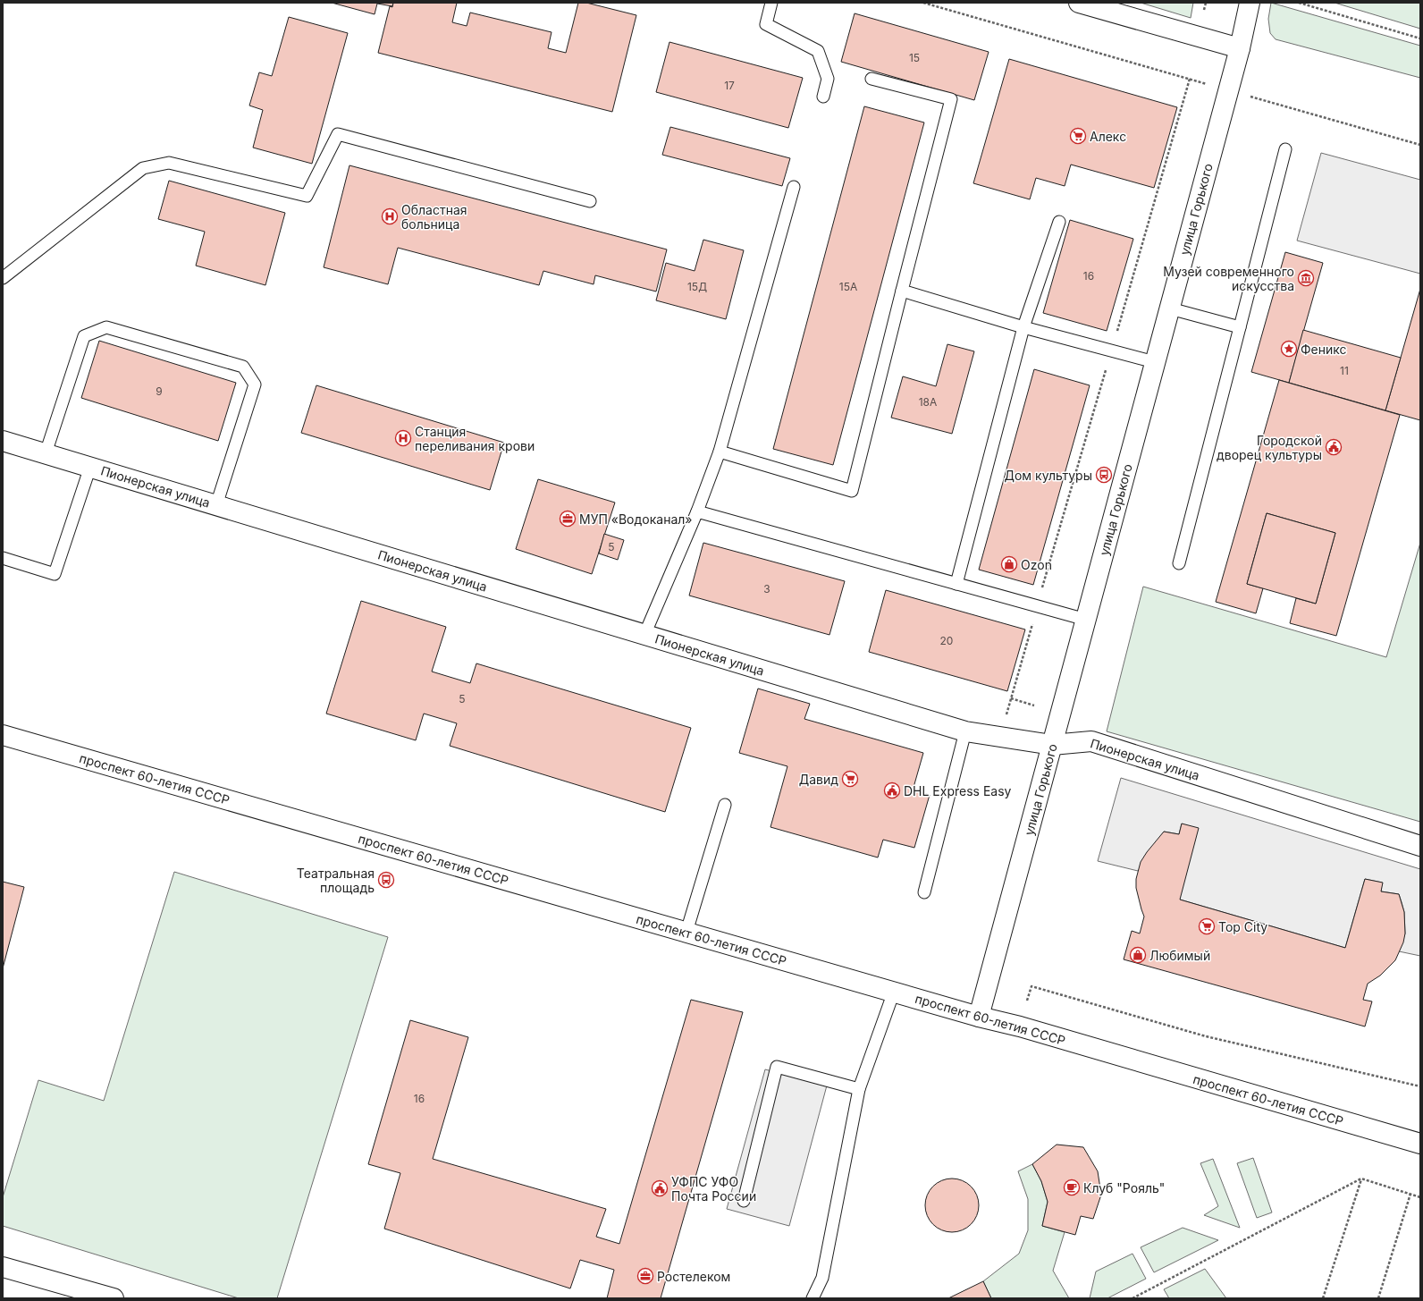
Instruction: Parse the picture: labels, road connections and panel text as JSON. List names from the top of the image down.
{
  "streets": {
    "main road": ["улица Горького", "Пионерская улица", "проспект 60-летия СССР"]
  },
  "crossings": [
    ["улица Горького", "Пионерская улица"],
    ["улица Горького", "проспект 60-летия СССР"]
  ],
  "places": {
    "supermarket": ["Алекс", "Давид", "Top City"],
    "hospital": ["Областная больница", "Станция переливания крови"],
    "museum": ["Музей современного искусства"],
    "place": ["Феникс"],
    "public building": ["Городской дворец культуры", "DHL Express Easy", "УФПС УФО Почта России"],
    "bus stop": ["Дом культуры", "Театральная площадь"],
    "office": ["МУП «Водоканал»", "Ростелеком"],
    "shop": ["Ozon", "Любимый"],
    "cafe": ["Клуб \"Рояль\""]
  },
  "house_numbers": [
    "15",
    "17",
    "16",
    "15Д",
    "15А",
    "11",
    "9",
    "18А",
    "5",
    "3",
    "20",
    "5",
    "16"
  ]
}
